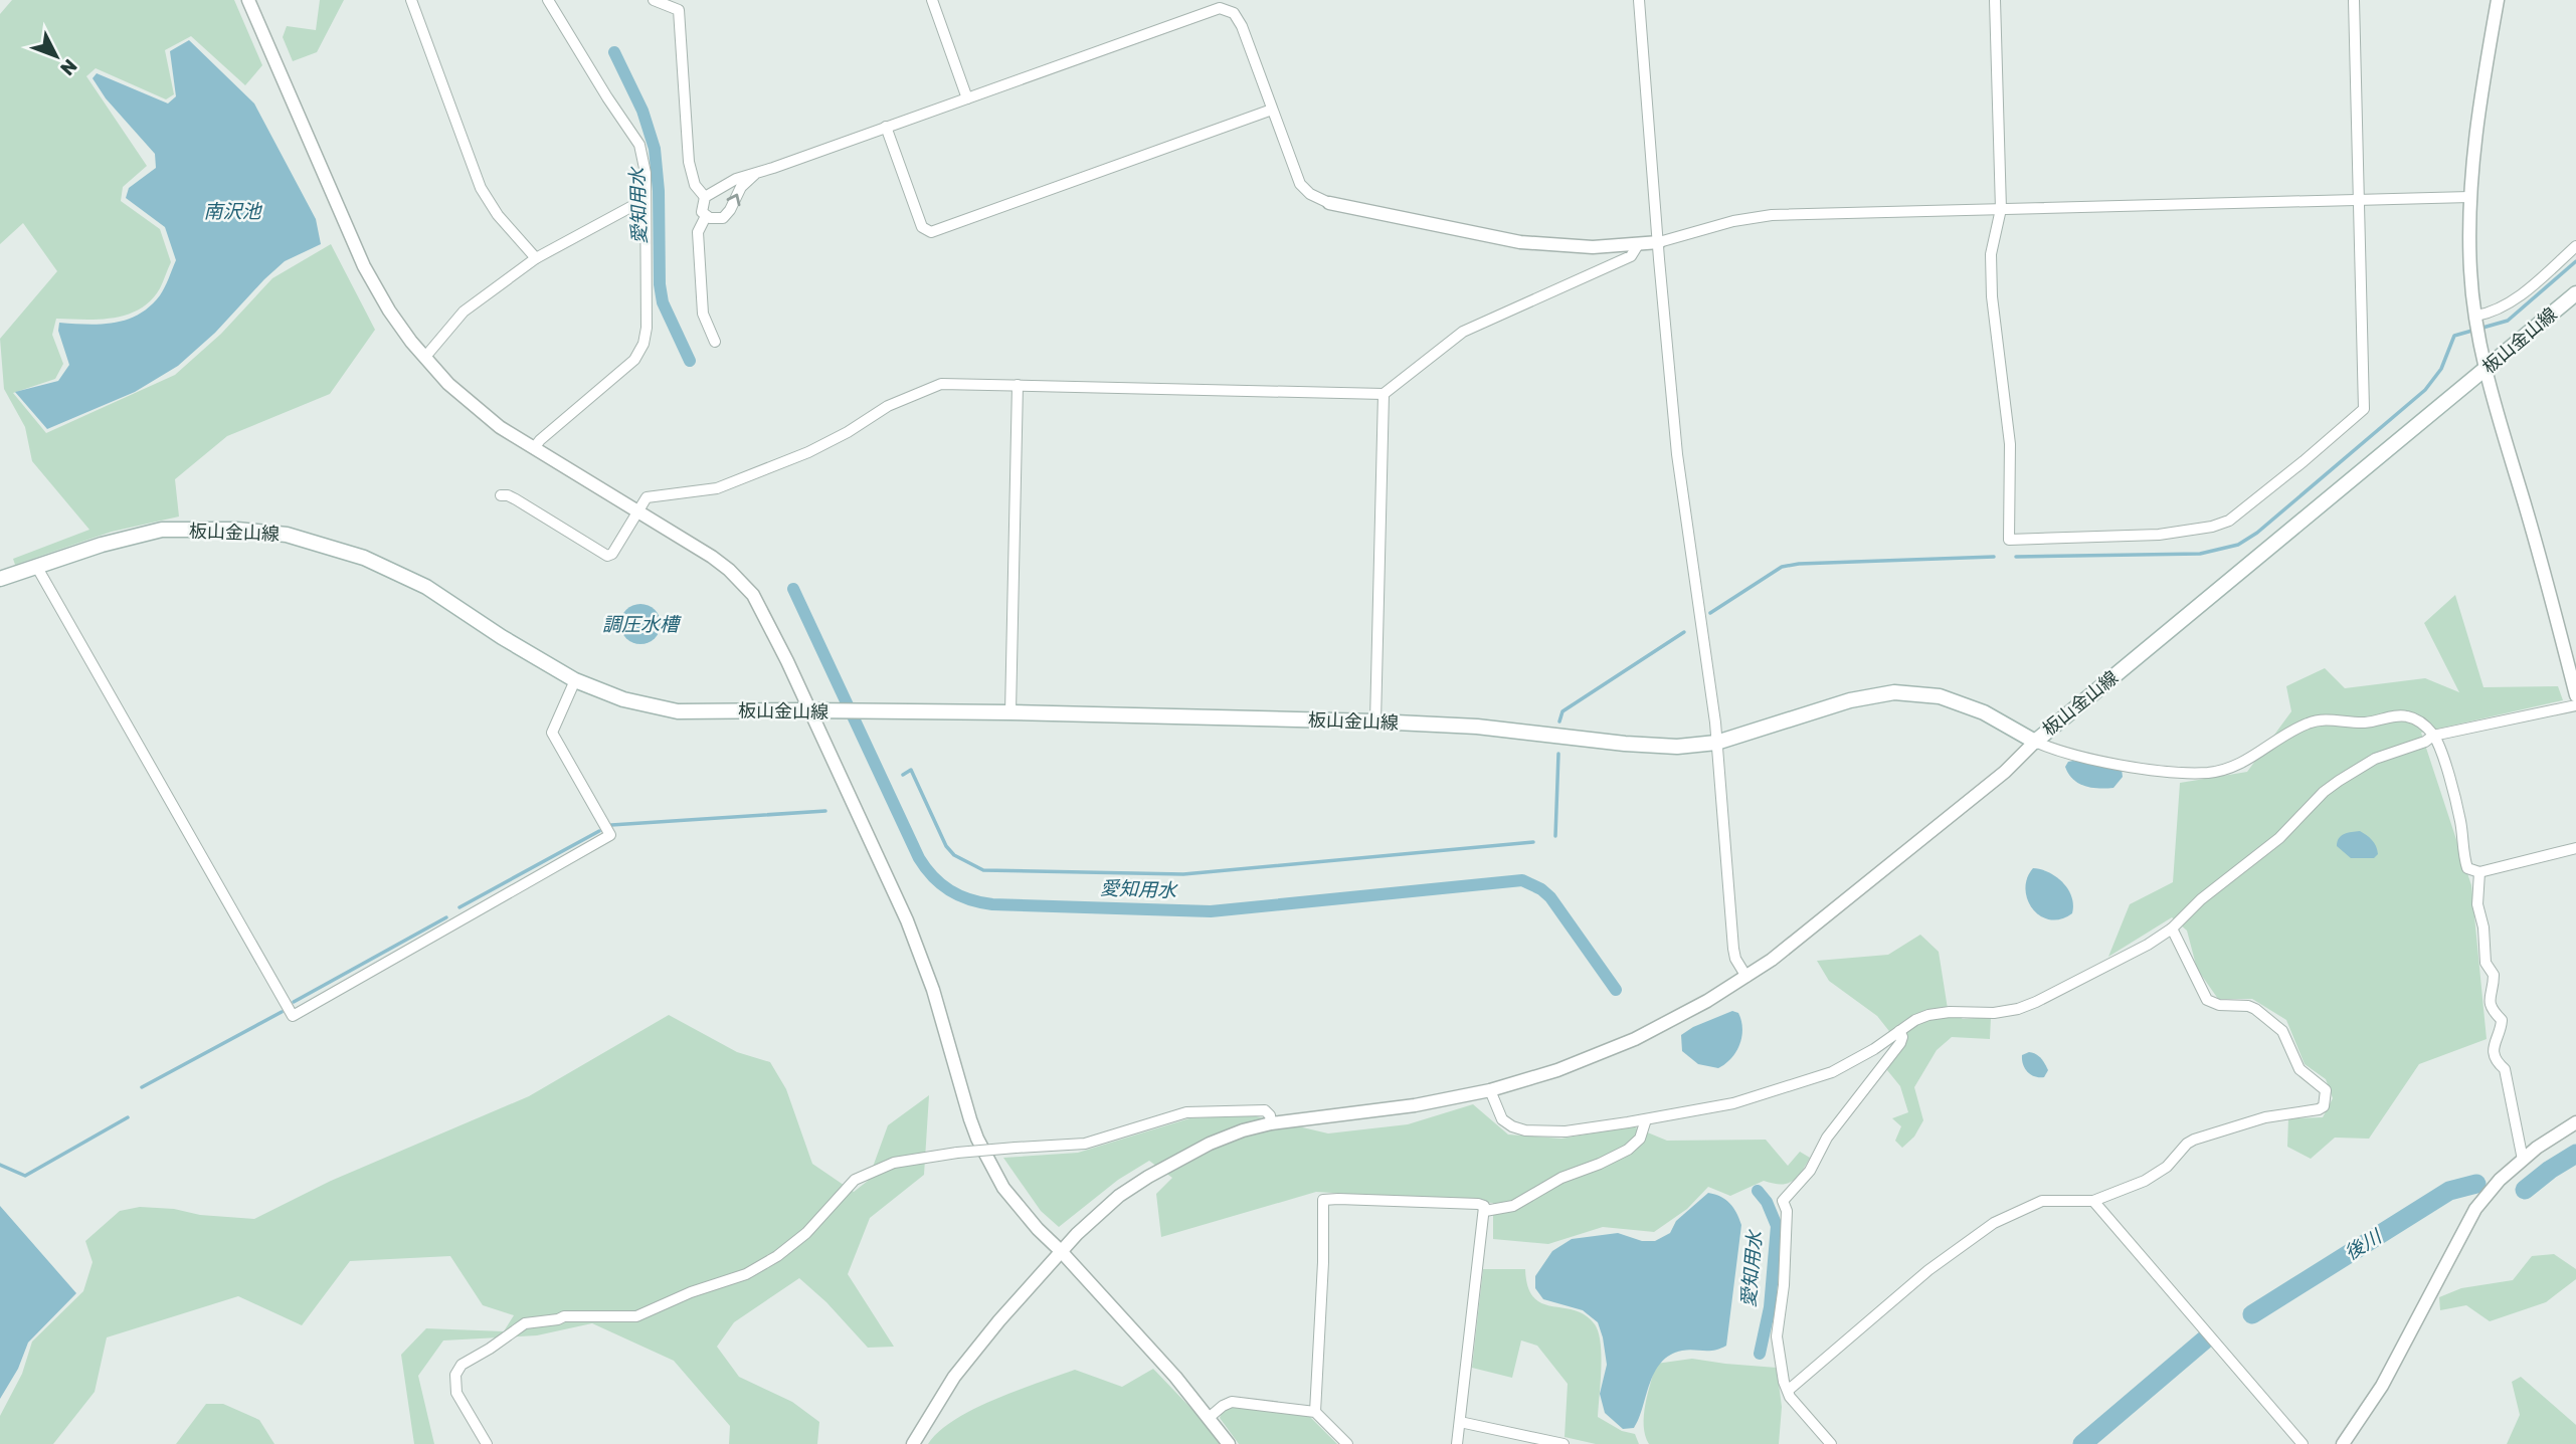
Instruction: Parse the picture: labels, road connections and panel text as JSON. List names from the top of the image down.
{
  "streets": {
    "main road": ["板山金山線"]
  },
  "water": [
    "愛知用水",
    "南沢池",
    "調圧水槽",
    "後川"
  ],
  "north": "bottom right"
}
